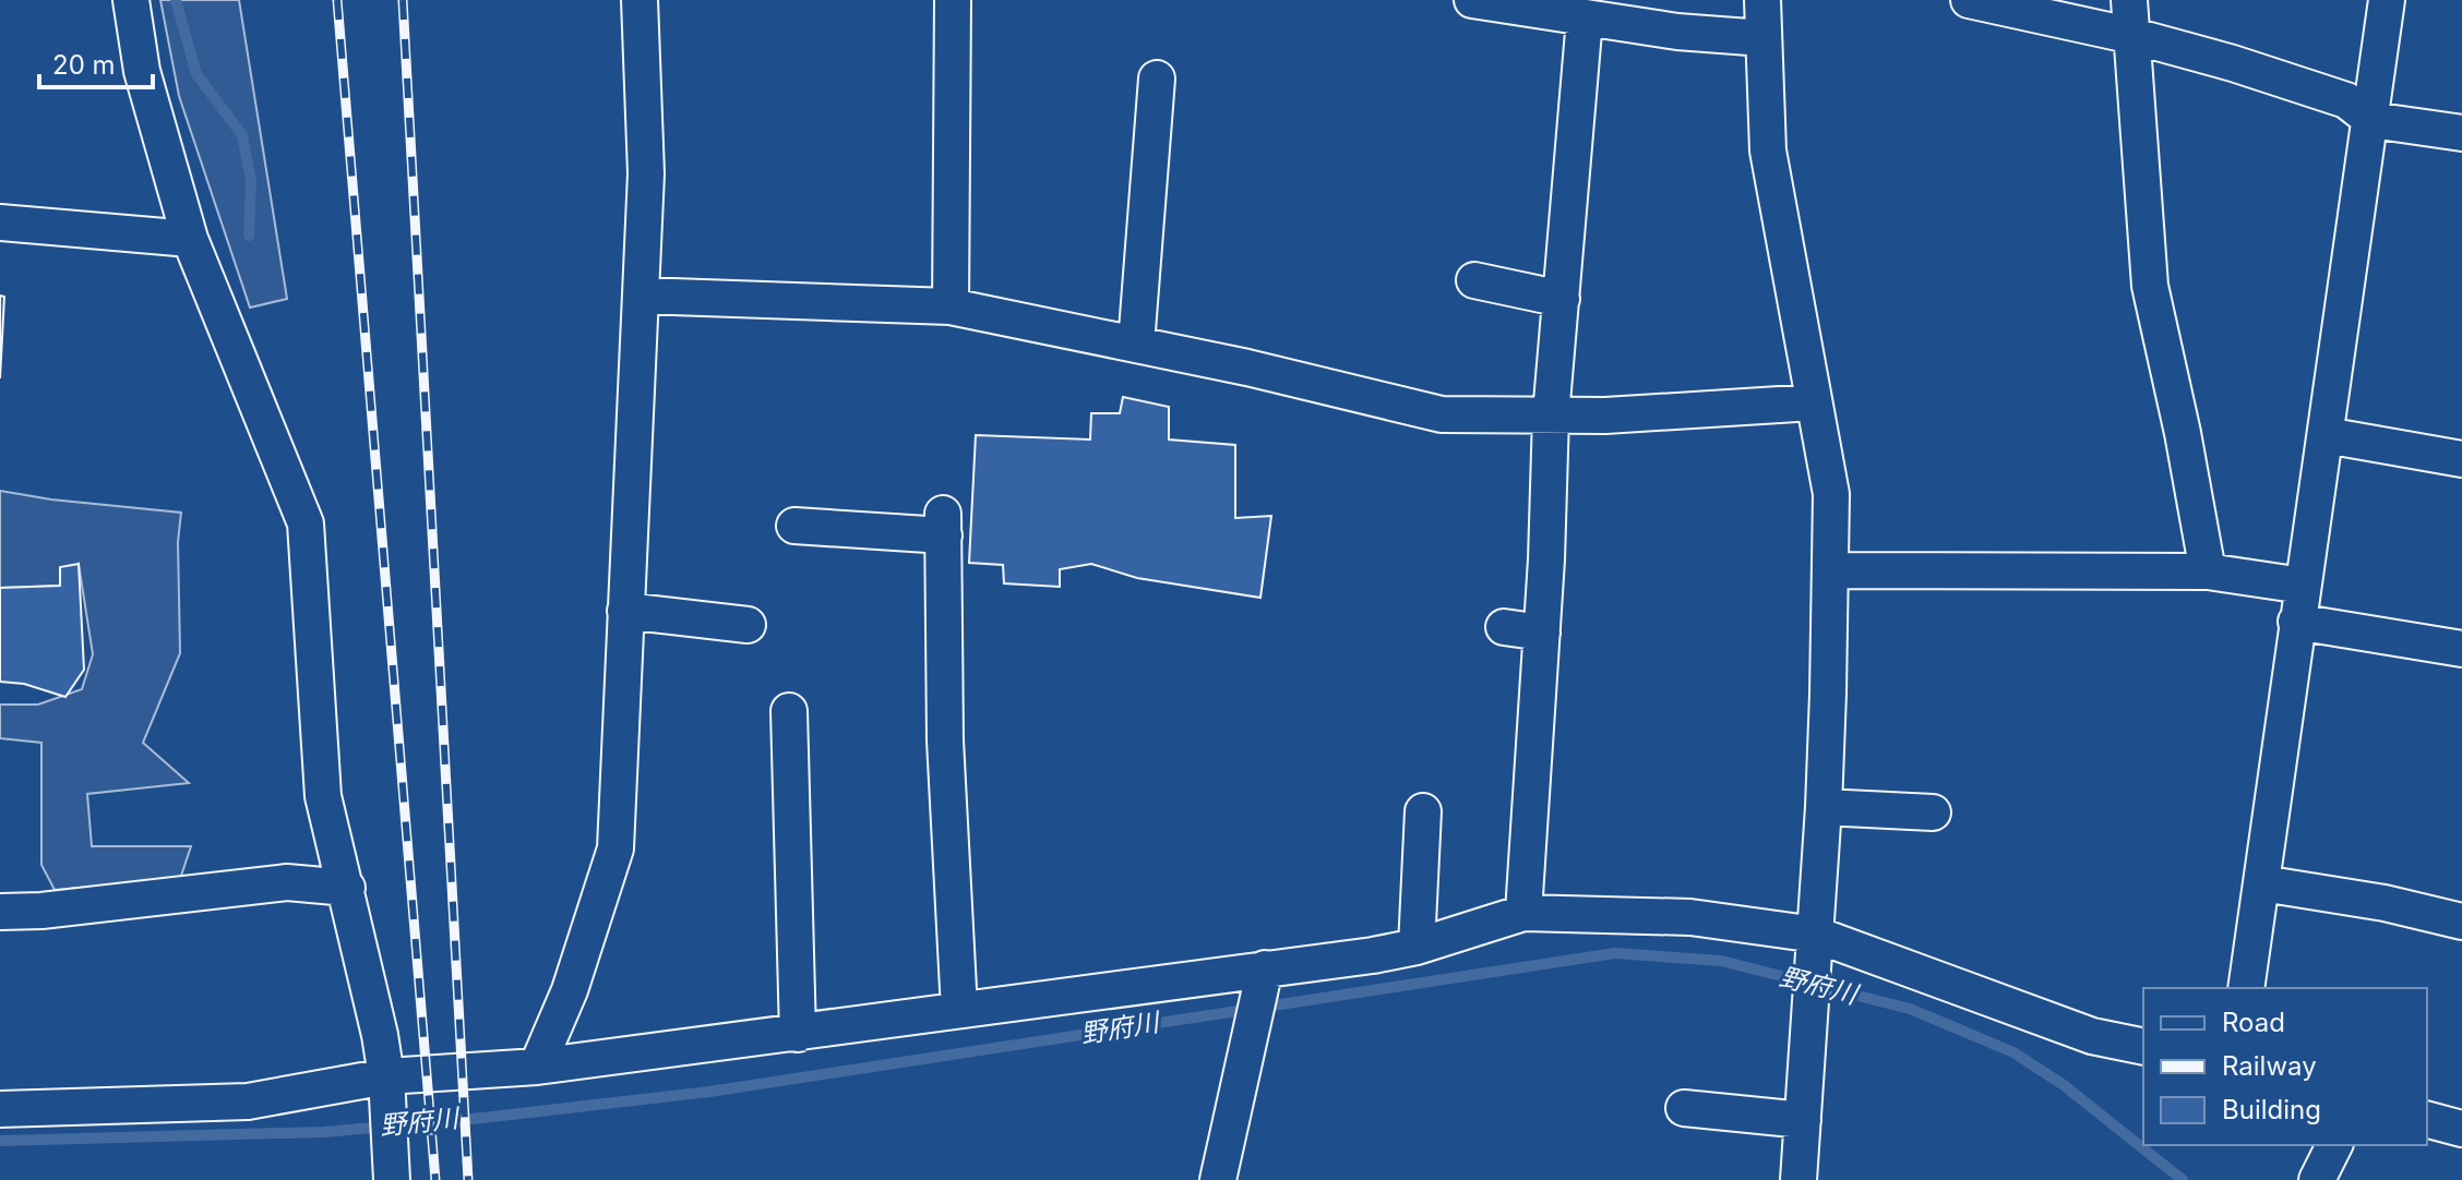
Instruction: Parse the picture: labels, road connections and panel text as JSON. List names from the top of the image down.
{
  "water": ["野府川"],
  "legend": ["Road", "Railway", "Building"],
  "scale_bar": "20 m"
}
